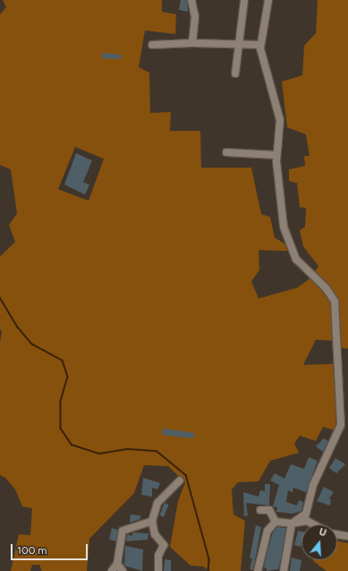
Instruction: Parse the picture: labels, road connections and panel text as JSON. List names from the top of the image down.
{
  "scale_bar": "100 m",
  "north": "top"
}
